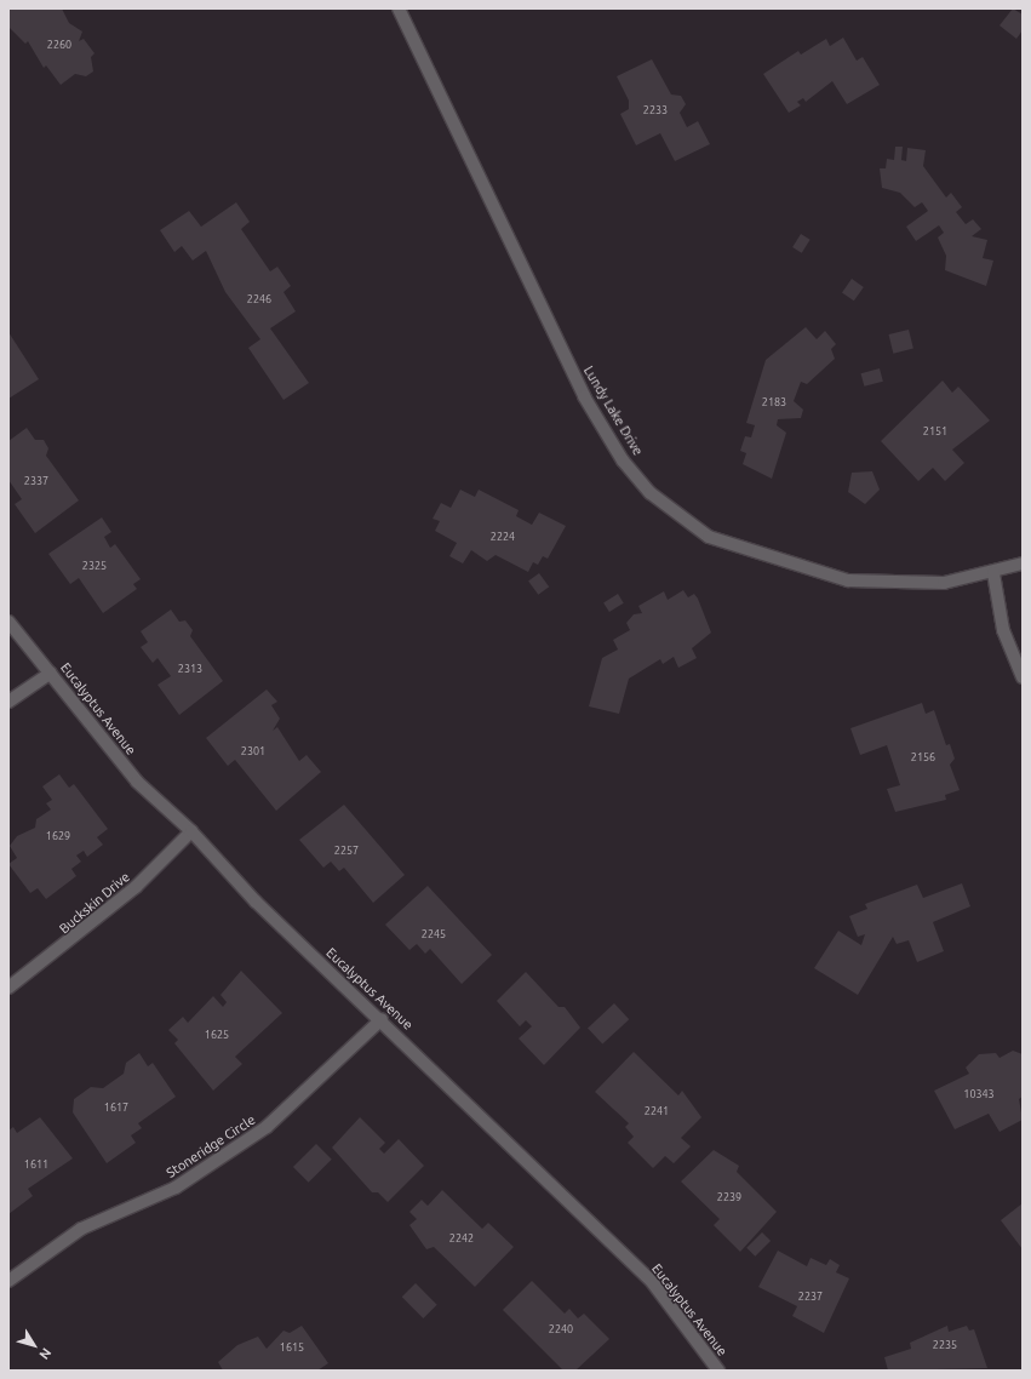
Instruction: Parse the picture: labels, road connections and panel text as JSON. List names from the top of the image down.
{
  "streets": {
    "street": [
      "Lundy Lake Drive",
      "Eucalyptus Avenue",
      "Buckskin Drive",
      "Stoneridge Circle"
    ]
  },
  "crossings": [
    ["Eucalyptus Avenue", "Buckskin Drive"],
    ["Eucalyptus Avenue", "Stoneridge Circle"]
  ],
  "house_numbers": [
    "2260",
    "2233",
    "2246",
    "2183",
    "2151",
    "2337",
    "2224",
    "2325",
    "2313",
    "2301",
    "2156",
    "1629",
    "2257",
    "2245",
    "1625",
    "10343",
    "1617",
    "2241",
    "1611",
    "2239",
    "2242",
    "2237",
    "2240",
    "2235",
    "1615"
  ],
  "north": "bottom right"
}
